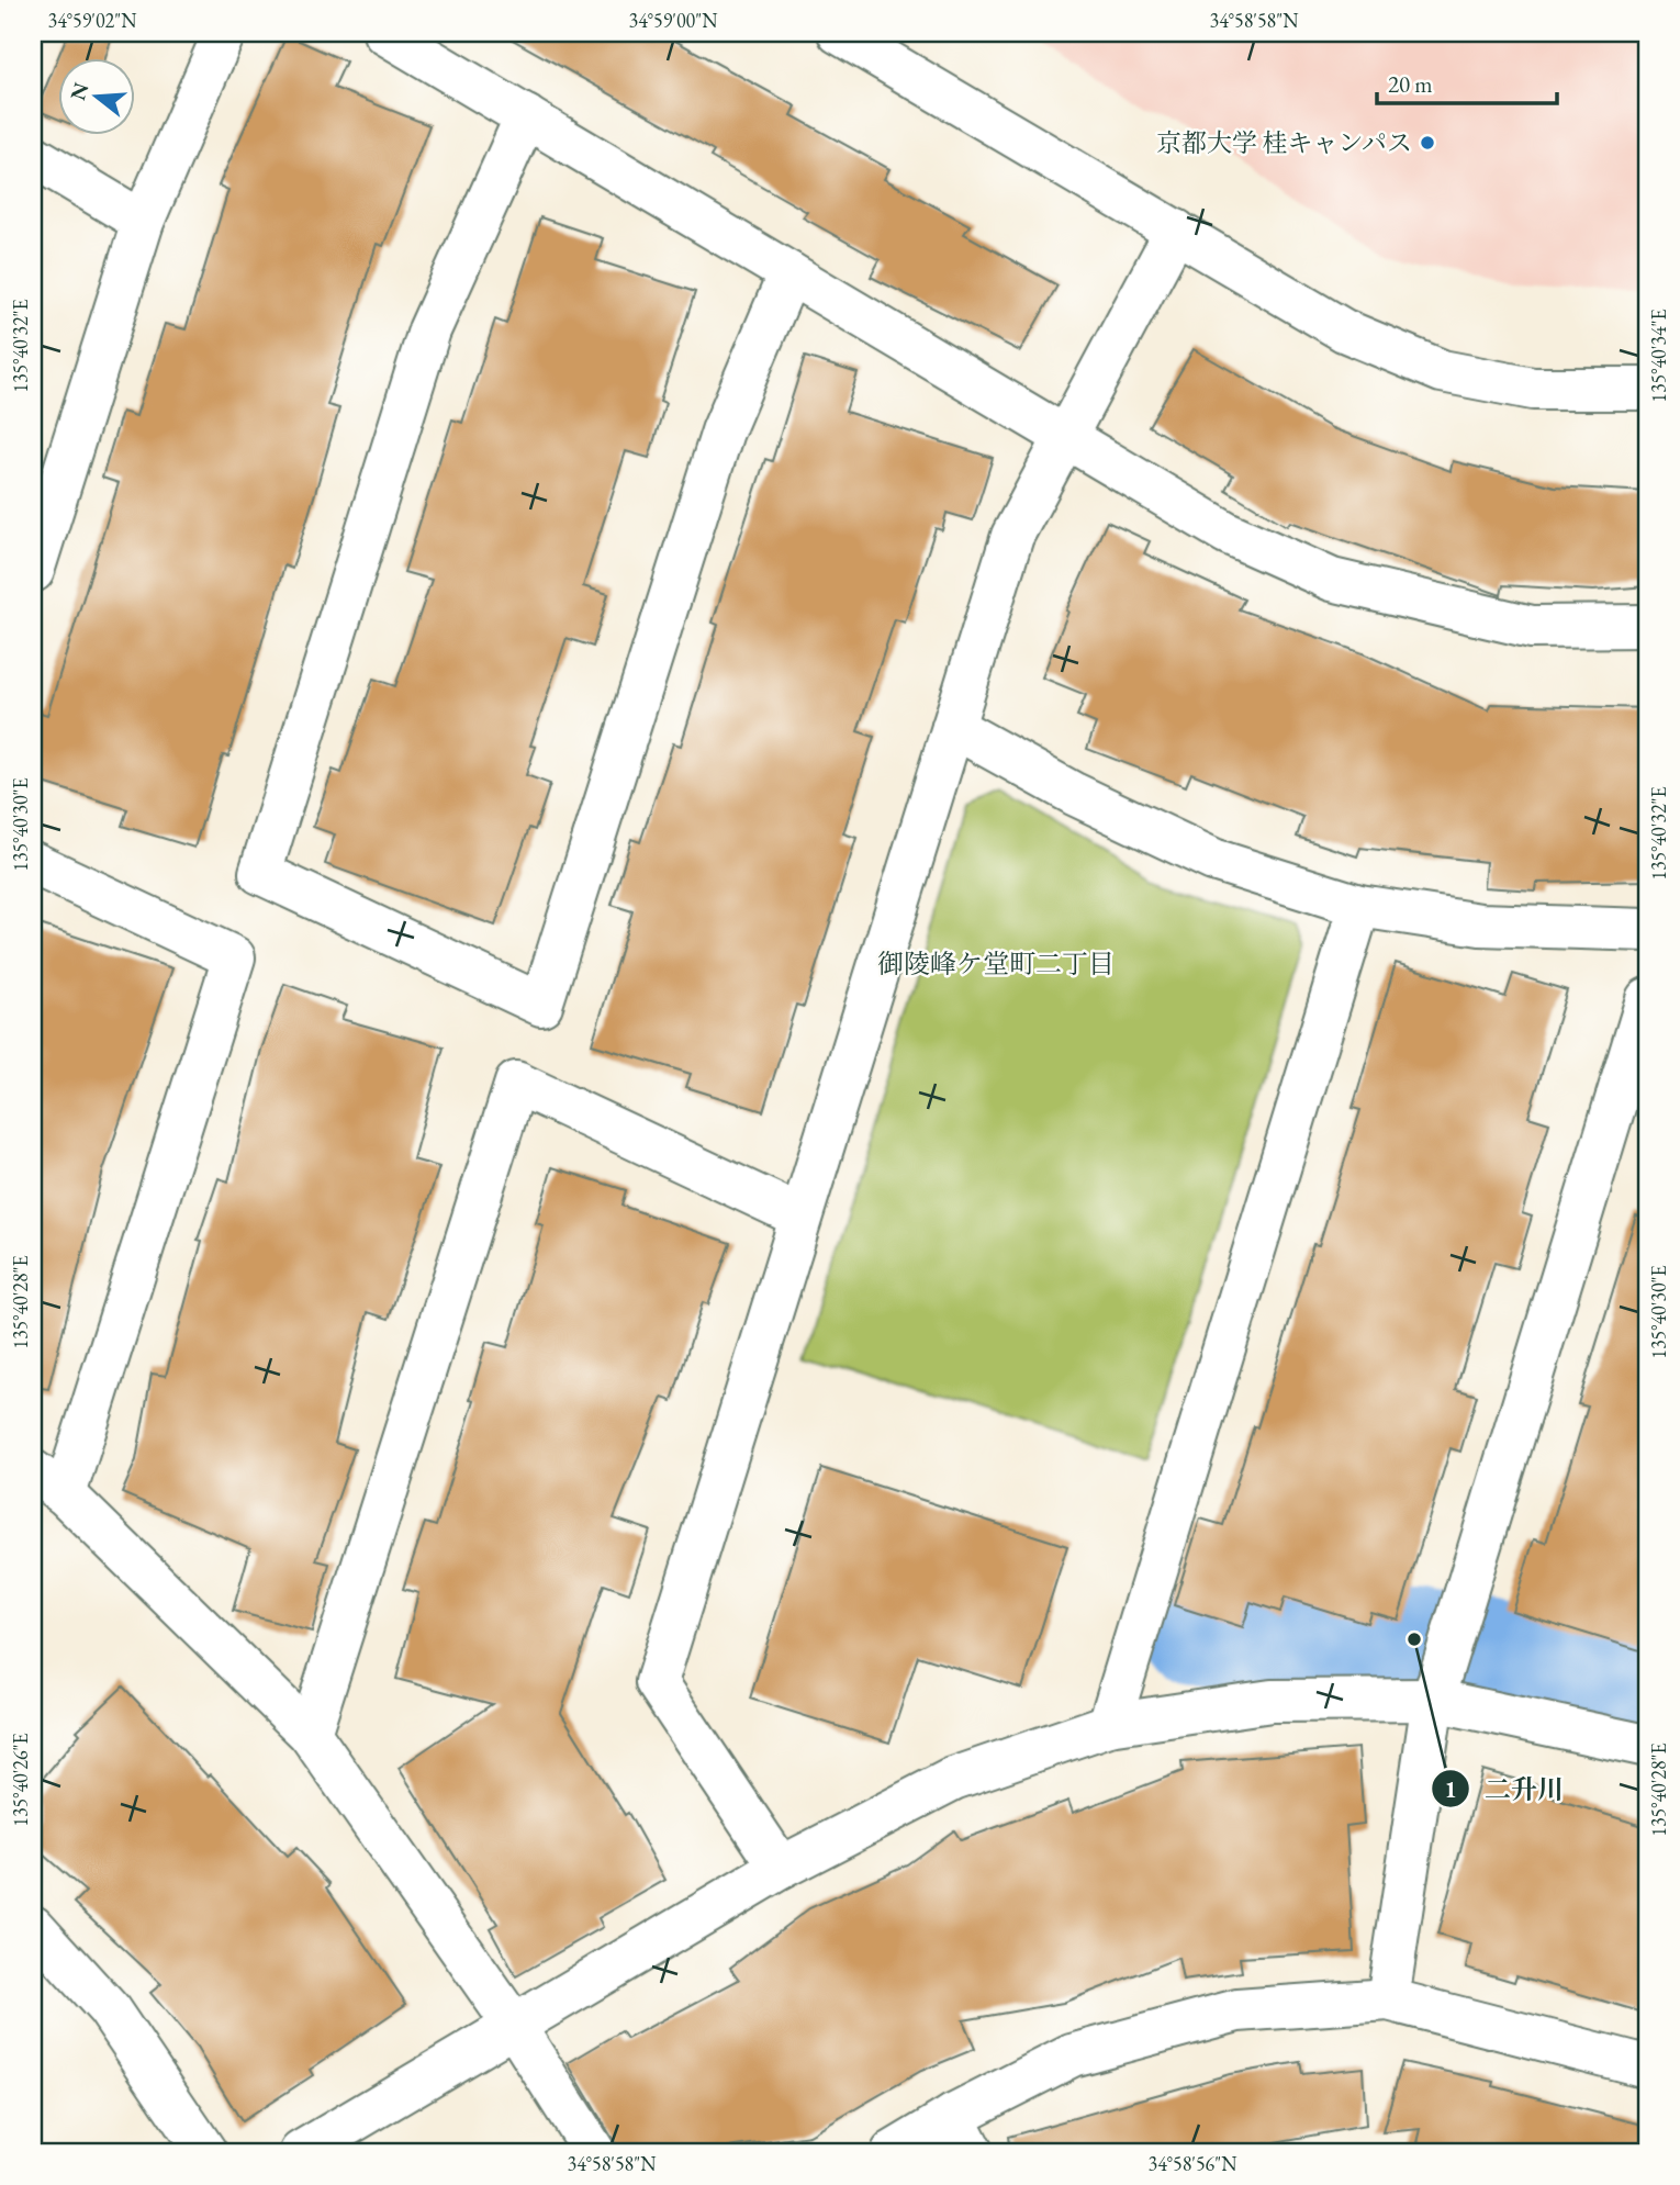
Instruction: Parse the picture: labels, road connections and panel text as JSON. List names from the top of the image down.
{
  "districts": ["御陵峰ケ堂町二丁目"],
  "places": ["京都大学 桂キャンパス", "二升川"],
  "scale_bar": "20 m",
  "north": "left",
  "coordinates": [
    "34°59'02\"N",
    "34°59'00\"N",
    "34°58'58\"N",
    "135°40'32\"E",
    "135°40'34\"E",
    "135°40'30\"E",
    "135°40'28\"E",
    "135°40'26\"E",
    "34°58'56\"N"
  ]
}
